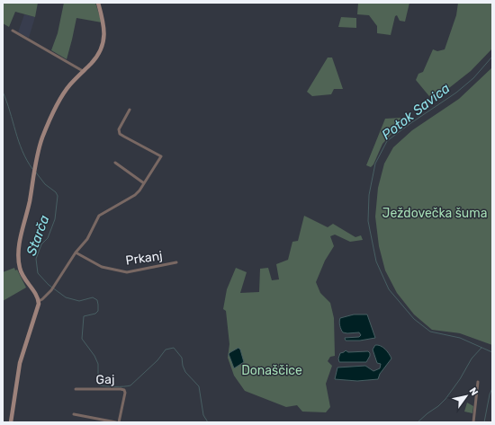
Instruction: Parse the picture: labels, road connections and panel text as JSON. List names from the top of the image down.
{
  "streets": {
    "street": ["Prkanj", "Gaj"]
  },
  "water": ["Potok Savica", "Starča"],
  "parks": ["Ježdovečka šuma", "Donaščice"],
  "north": "top right"
}
